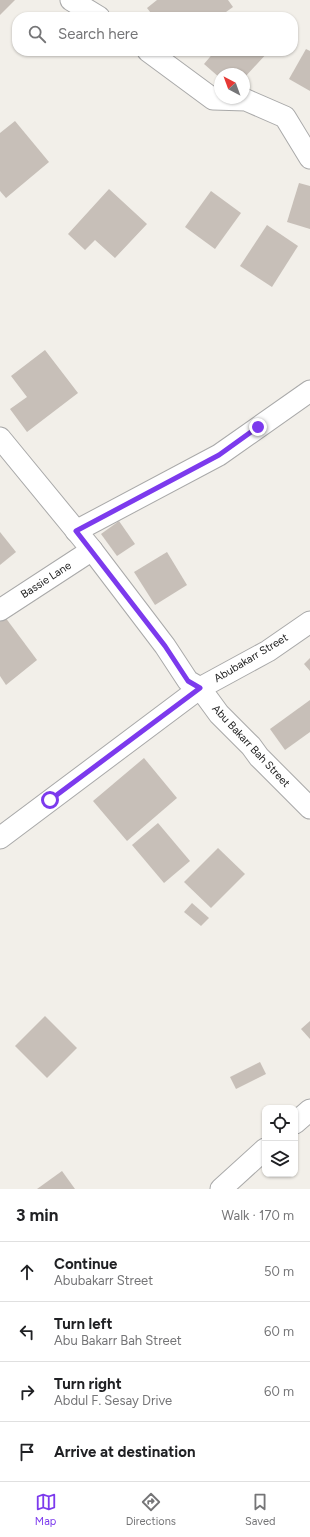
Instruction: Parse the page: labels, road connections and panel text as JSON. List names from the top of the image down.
{
  "streets": {
    "street": ["Bassie Lane", "Abubakarr Street", "Abu Bakarr Bah Street"]
  },
  "crossings": [
    ["Bassie Lane", "Abu Bakarr Bah Street"],
    ["Abubakarr Street", "Abu Bakarr Bah Street"]
  ],
  "north": "top left",
  "page": {
    "search": "Search here",
    "heading": ["3 min", "Walk · 170 m"],
    "list": [
      ["Continue", "Abubakarr Street", "50 m"],
      ["Turn left", "Abu Bakarr Bah Street", "60 m"],
      ["Turn right", "Abdul F. Sesay Drive", "60 m"],
      "Arrive at destination"
    ],
    "nav": ["Map", "Directions", "Saved"]
  }
}
